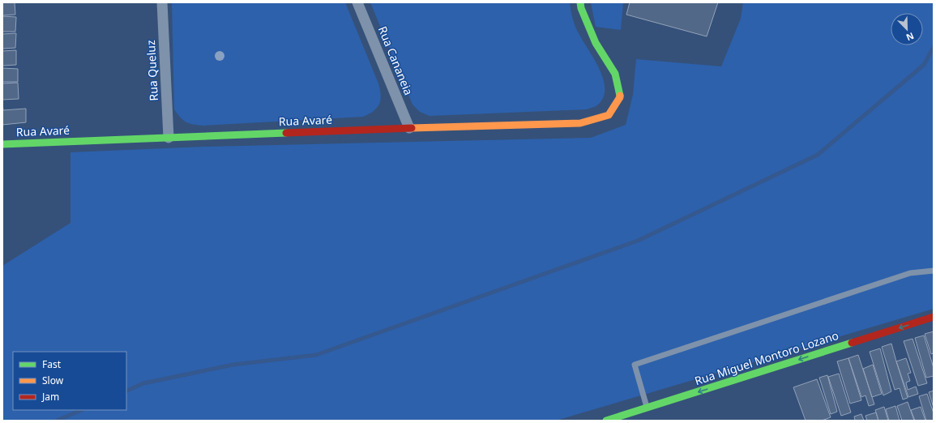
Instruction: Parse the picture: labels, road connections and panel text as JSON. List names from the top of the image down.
{
  "streets": {
    "street": [
      "Rua Cananeia",
      "Rua Queluz",
      "Rua Avaré",
      "Rua Miguel Montoro Lozano"
    ]
  },
  "crossings": [
    ["Rua Cananeia", "Rua Avaré"],
    ["Rua Queluz", "Rua Avaré"]
  ],
  "one_way": ["Rua Miguel Montoro Lozano"],
  "legend": ["Fast", "Slow", "Jam"],
  "north": "bottom right"
}
